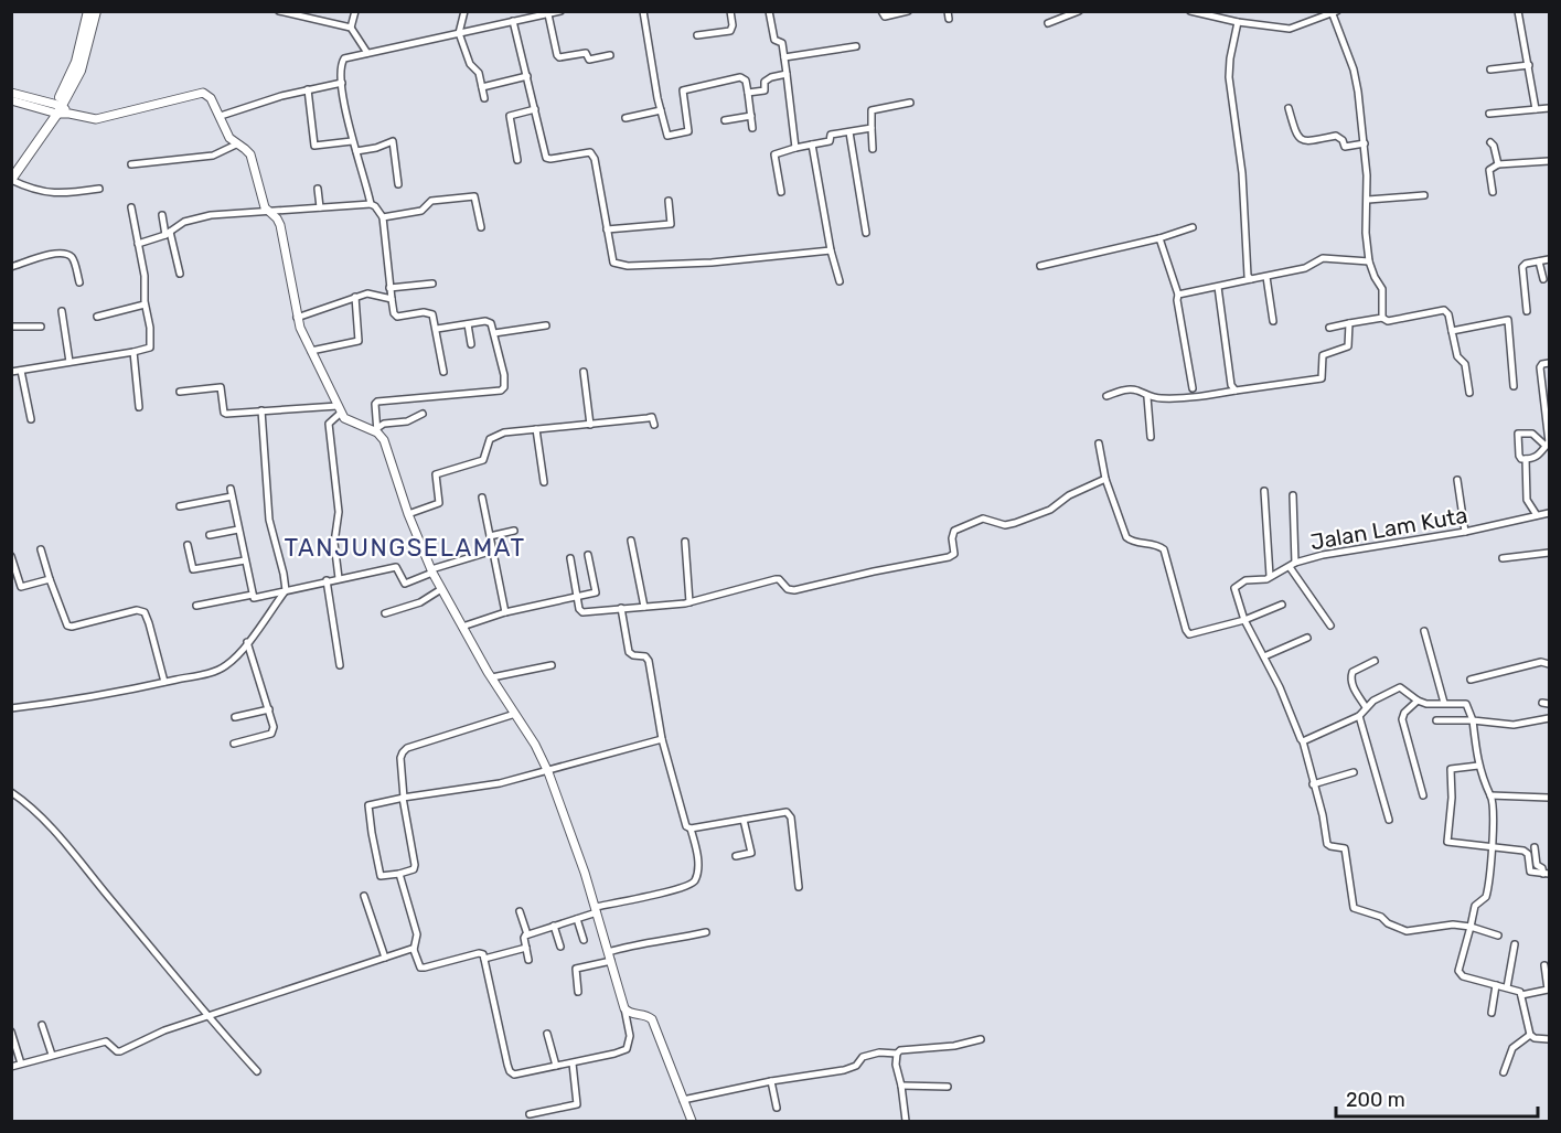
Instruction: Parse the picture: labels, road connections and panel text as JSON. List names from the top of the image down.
{
  "streets": {
    "street": ["Jalan Lam Kuta"]
  },
  "districts": ["TANJUNGSELAMAT"],
  "scale_bar": "200 m"
}
